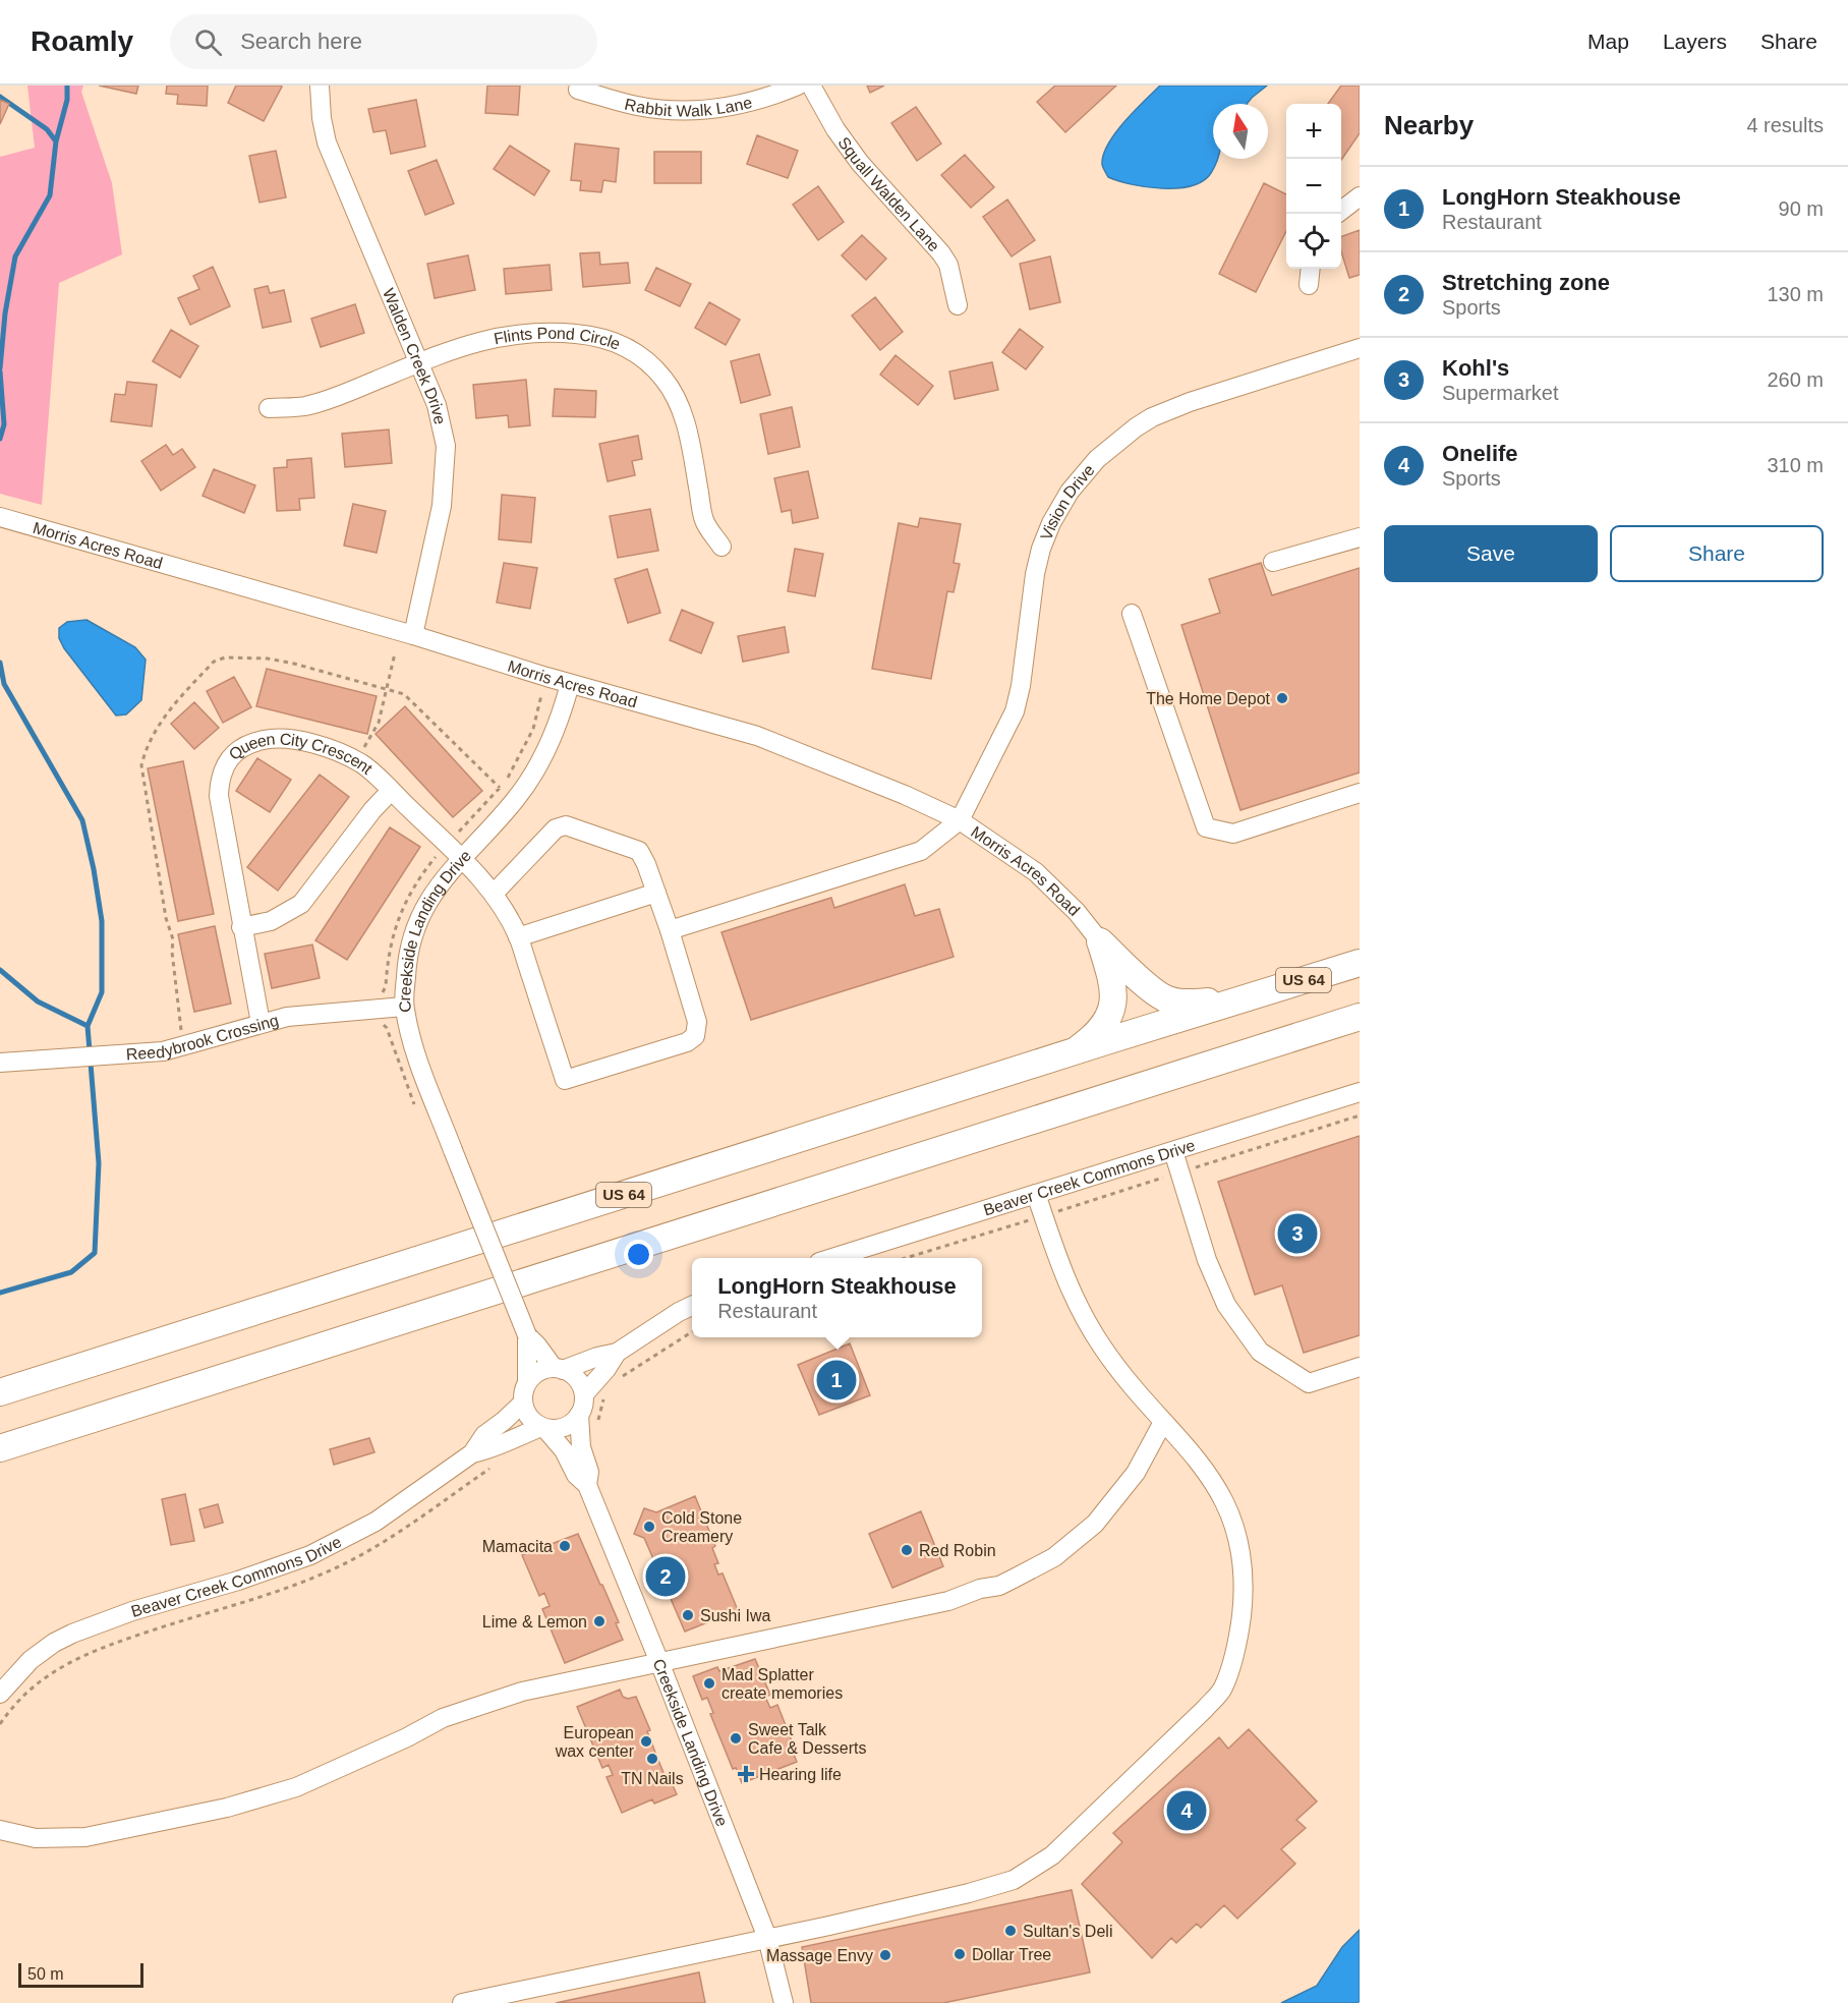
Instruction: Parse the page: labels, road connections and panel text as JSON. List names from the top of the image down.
{
  "streets": {
    "highway": ["US 64"],
    "street": [
      "Rabbit Walk Lane",
      "Squall Walden Lane",
      "Flints Pond Circle",
      "Walden Creek Drive",
      "Vision Drive",
      "Morris Acres Road",
      "Queen City Crescent",
      "Creekside Landing Drive",
      "Reedybrook Crossing",
      "Beaver Creek Commons Drive"
    ]
  },
  "crossings": [
    ["Flints Pond Circle", "Walden Creek Drive"],
    ["Walden Creek Drive", "Morris Acres Road"],
    ["Vision Drive", "Morris Acres Road"],
    ["Morris Acres Road", "Creekside Landing Drive"],
    ["Queen City Crescent", "Creekside Landing Drive"],
    ["Queen City Crescent", "Reedybrook Crossing"],
    ["Creekside Landing Drive", "Reedybrook Crossing"],
    ["Creekside Landing Drive", "Beaver Creek Commons Drive"]
  ],
  "places": {
    "other": [
      "The Home Depot",
      "Cold Stone Creamery",
      "Mamacita",
      "Red Robin",
      "Sushi Iwa",
      "Lime & Lemon",
      "Mad Splatter create memories",
      "Sweet Talk Cafe & Desserts",
      "European wax center",
      "TN Nails",
      "Sultan's Deli",
      "Dollar Tree",
      "Massage Envy"
    ],
    "health": ["Hearing life"]
  },
  "scale_bar": "50 m",
  "north": "top",
  "page": {
    "header": "Roamly",
    "search": "Search here",
    "nav": ["Map", "Layers", "Share"],
    "heading": ["Nearby", "4 results"],
    "map_buttons": ["+", "−"],
    "list": [
      {
        "mark": "1",
        "name": "LongHorn Steakhouse",
        "note": "Restaurant",
        "value": "90 m"
      },
      {
        "mark": "2",
        "name": "Stretching zone",
        "note": "Sports",
        "value": "130 m"
      },
      {
        "mark": "3",
        "name": "Kohl's",
        "note": "Supermarket",
        "value": "260 m"
      },
      {
        "mark": "4",
        "name": "Onelife",
        "note": "Sports",
        "value": "310 m"
      }
    ],
    "buttons": ["Save", "Share"],
    "pins": [
      "3",
      "1",
      "2",
      "4"
    ],
    "popup": ["LongHorn Steakhouse", "Restaurant"],
    "scale": "50 m"
  }
}
